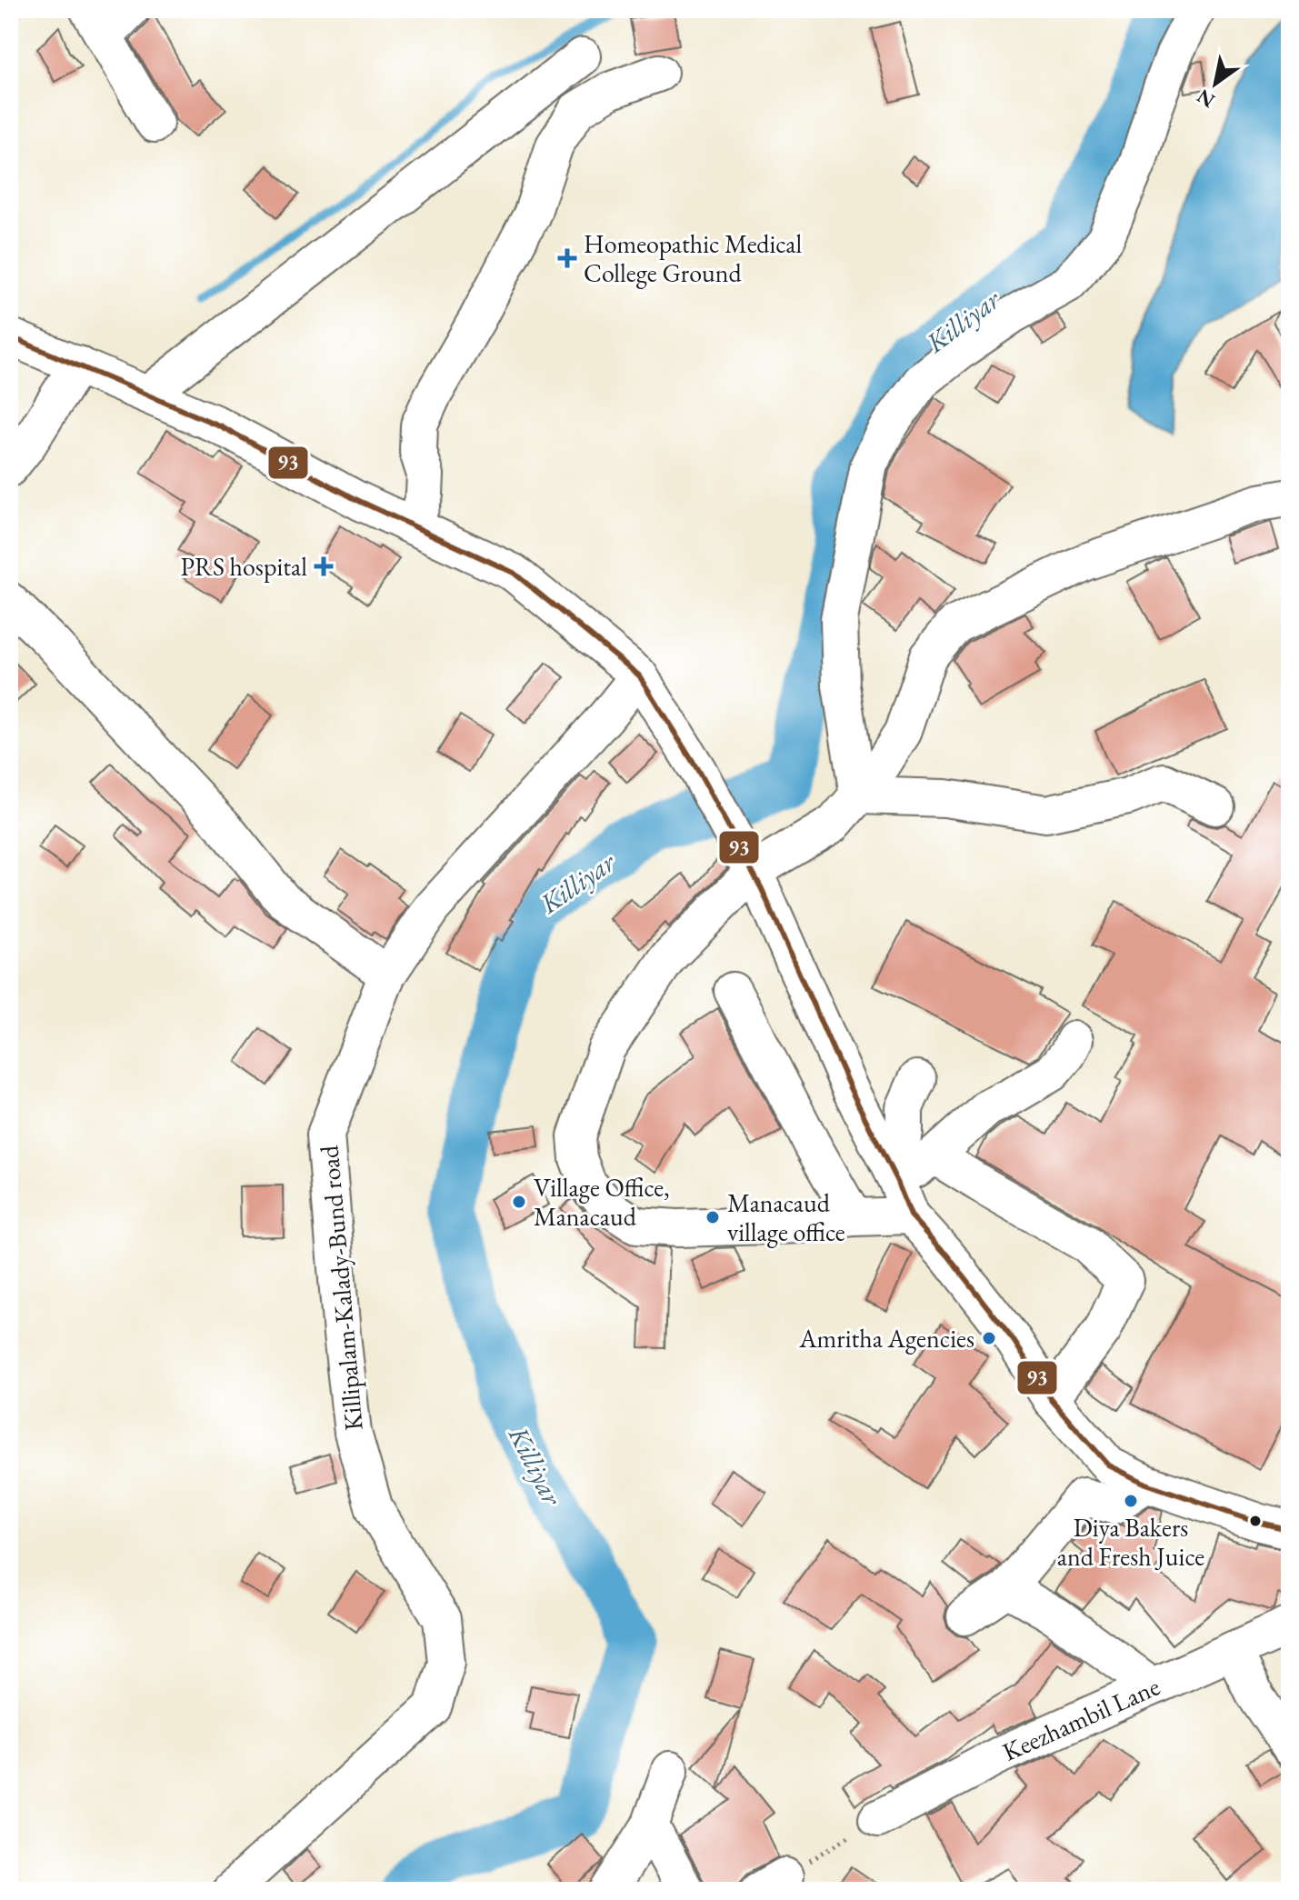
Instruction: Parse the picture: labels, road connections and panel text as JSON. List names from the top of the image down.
{
  "streets": {
    "street": ["Killipalam-Kalady-Bund road", "Keezhambil Lane"]
  },
  "water": ["Killiyar"],
  "places": {
    "health": ["Homeopathic Medical College Ground", "PRS hospital"],
    "other": [
      "Village Office, Manacaud",
      "Manacaud village office",
      "Amritha Agencies",
      "Diya Bakers and Fresh Juice"
    ]
  },
  "lines": ["transit line 93"],
  "north": "bottom left"
}
